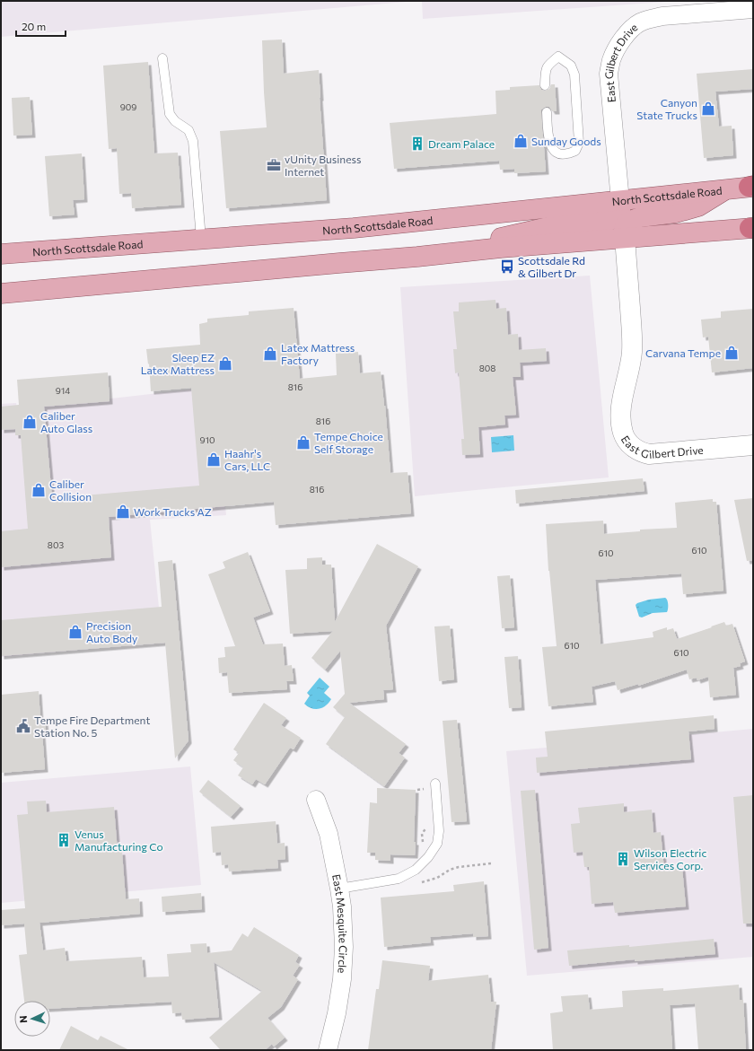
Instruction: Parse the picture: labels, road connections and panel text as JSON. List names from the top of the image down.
{
  "streets": {
    "main road": ["North Scottsdale Road"],
    "street": ["East Gilbert Drive", "East Mesquite Circle"]
  },
  "crossings": [
    ["East Gilbert Drive", "North Scottsdale Road"]
  ],
  "places": {
    "shop": [
      "Canyon State Trucks",
      "Sunday Goods",
      "Carvana Tempe",
      "Latex Mattress Factory",
      "Sleep EZ Latex Mattress",
      "Caliber Auto Glass",
      "Tempe Choice Self Storage",
      "Haahr's Cars, LLC",
      "Caliber Collision",
      "Work Trucks AZ",
      "Precision Auto Body"
    ],
    "building": ["Dream Palace", "Venus Manufacturing Co", "Wilson Electric Services Corp."],
    "office": ["vUnity Business Internet"],
    "bus stop": ["Scottsdale Rd & Gilbert Dr"],
    "public building": ["Tempe Fire Department Station No. 5"]
  },
  "house_numbers": [
    "909",
    "808",
    "816",
    "914",
    "816",
    "910",
    "816",
    "803",
    "610",
    "610",
    "610",
    "610"
  ],
  "scale_bar": "20 m",
  "north": "left"
}
